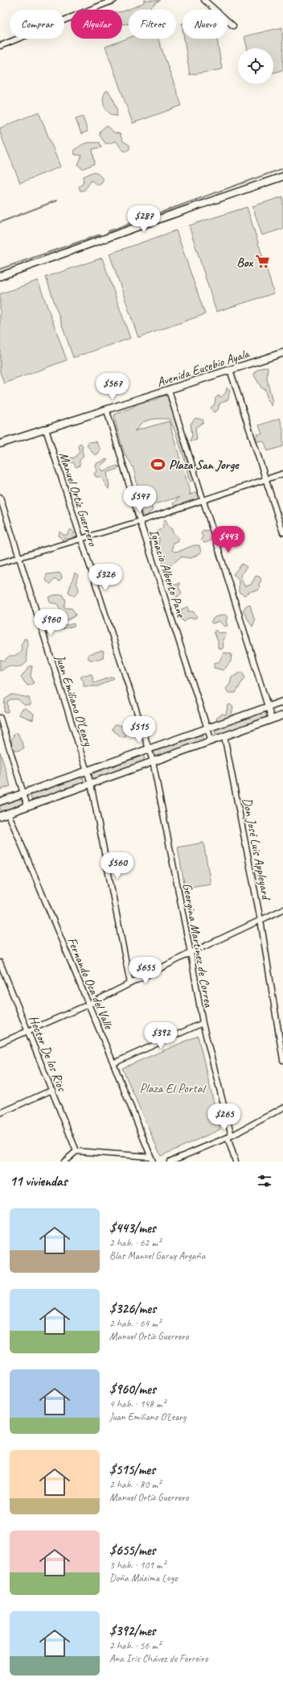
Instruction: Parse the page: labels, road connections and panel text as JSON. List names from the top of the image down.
{
  "streets": {
    "street": [
      "Avenida Eusebio Ayala",
      "Manuel Ortíz Guerrero",
      "Ignacio Alberto Pane",
      "Juan Emiliano O'Leary",
      "Don José Luis Appleyard",
      "Georgina Martínez de Correa",
      "Fernando Oca del Valle",
      "Hector De los Rios"
    ]
  },
  "crossings": [
    ["Avenida Eusebio Ayala", "Manuel Ortíz Guerrero"],
    ["Avenida Eusebio Ayala", "Ignacio Alberto Pane"],
    ["Manuel Ortíz Guerrero", "Georgina Martínez de Correa"]
  ],
  "parks": ["Plaza El Portal"],
  "places": {
    "supermarket": ["Box"],
    "sports": ["Plaza San Jorge"]
  },
  "page": {
    "chip": [
      "Comprar",
      "Alquilar",
      "Filtros",
      "Nuevo"
    ],
    "price": [
      "$287",
      "$567",
      "$547",
      "$443",
      "$326",
      "$960",
      "$515",
      "$560",
      "$655",
      "$392",
      "$265"
    ],
    "heading": "11 viviendas",
    "list": [
      {
        "name": "$443/mes",
        "note": "2 hab. · 62 m² · Blas Manuel Garay Argaña"
      },
      {
        "name": "$326/mes",
        "note": "2 hab. · 64 m² · Manuel Ortíz Guerrero"
      },
      {
        "name": "$960/mes",
        "note": "4 hab. · 148 m² · Juan Emiliano O'Leary"
      },
      {
        "name": "$515/mes",
        "note": "2 hab. · 80 m² · Manuel Ortíz Guerrero"
      },
      {
        "name": "$655/mes",
        "note": "3 hab. · 101 m² · Doña Máxima Lugo"
      },
      {
        "name": "$392/mes",
        "note": "2 hab. · 56 m² · Ana Iris Chávez de Ferreiro"
      }
    ]
  }
}
